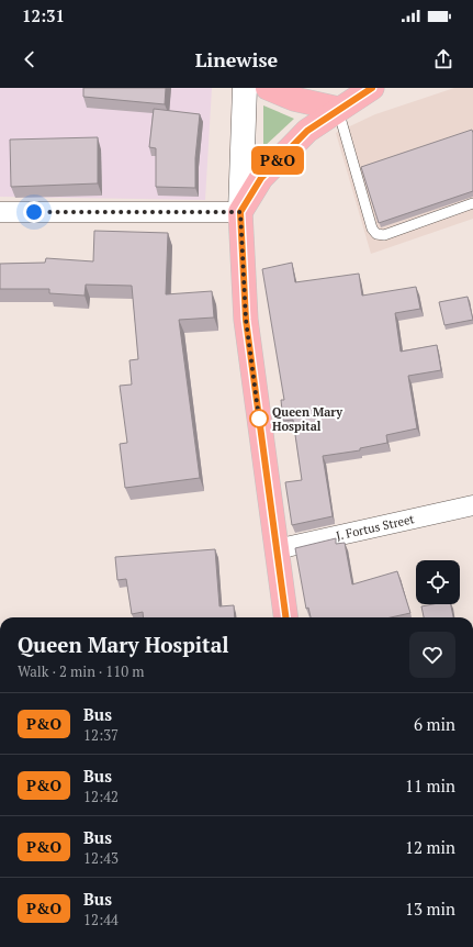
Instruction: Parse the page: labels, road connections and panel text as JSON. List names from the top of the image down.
{
  "streets": {
    "street": ["J. Fortus Street"]
  },
  "places": ["Queen Mary Hospital"],
  "lines": ["bus line P&O"],
  "page": {
    "status": "12:31",
    "header": "Linewise",
    "on_map": "P&O",
    "heading": ["Queen Mary Hospital", "Walk · 2 min · 110 m"],
    "list": [
      {
        "mark": "P&O",
        "name": "Bus",
        "note": "12:37",
        "value": "6 min"
      },
      {
        "mark": "P&O",
        "name": "Bus",
        "note": "12:42",
        "value": "11 min"
      },
      {
        "mark": "P&O",
        "name": "Bus",
        "note": "12:43",
        "value": "12 min"
      },
      {
        "mark": "P&O",
        "name": "Bus",
        "note": "12:44",
        "value": "13 min"
      }
    ]
  }
}
